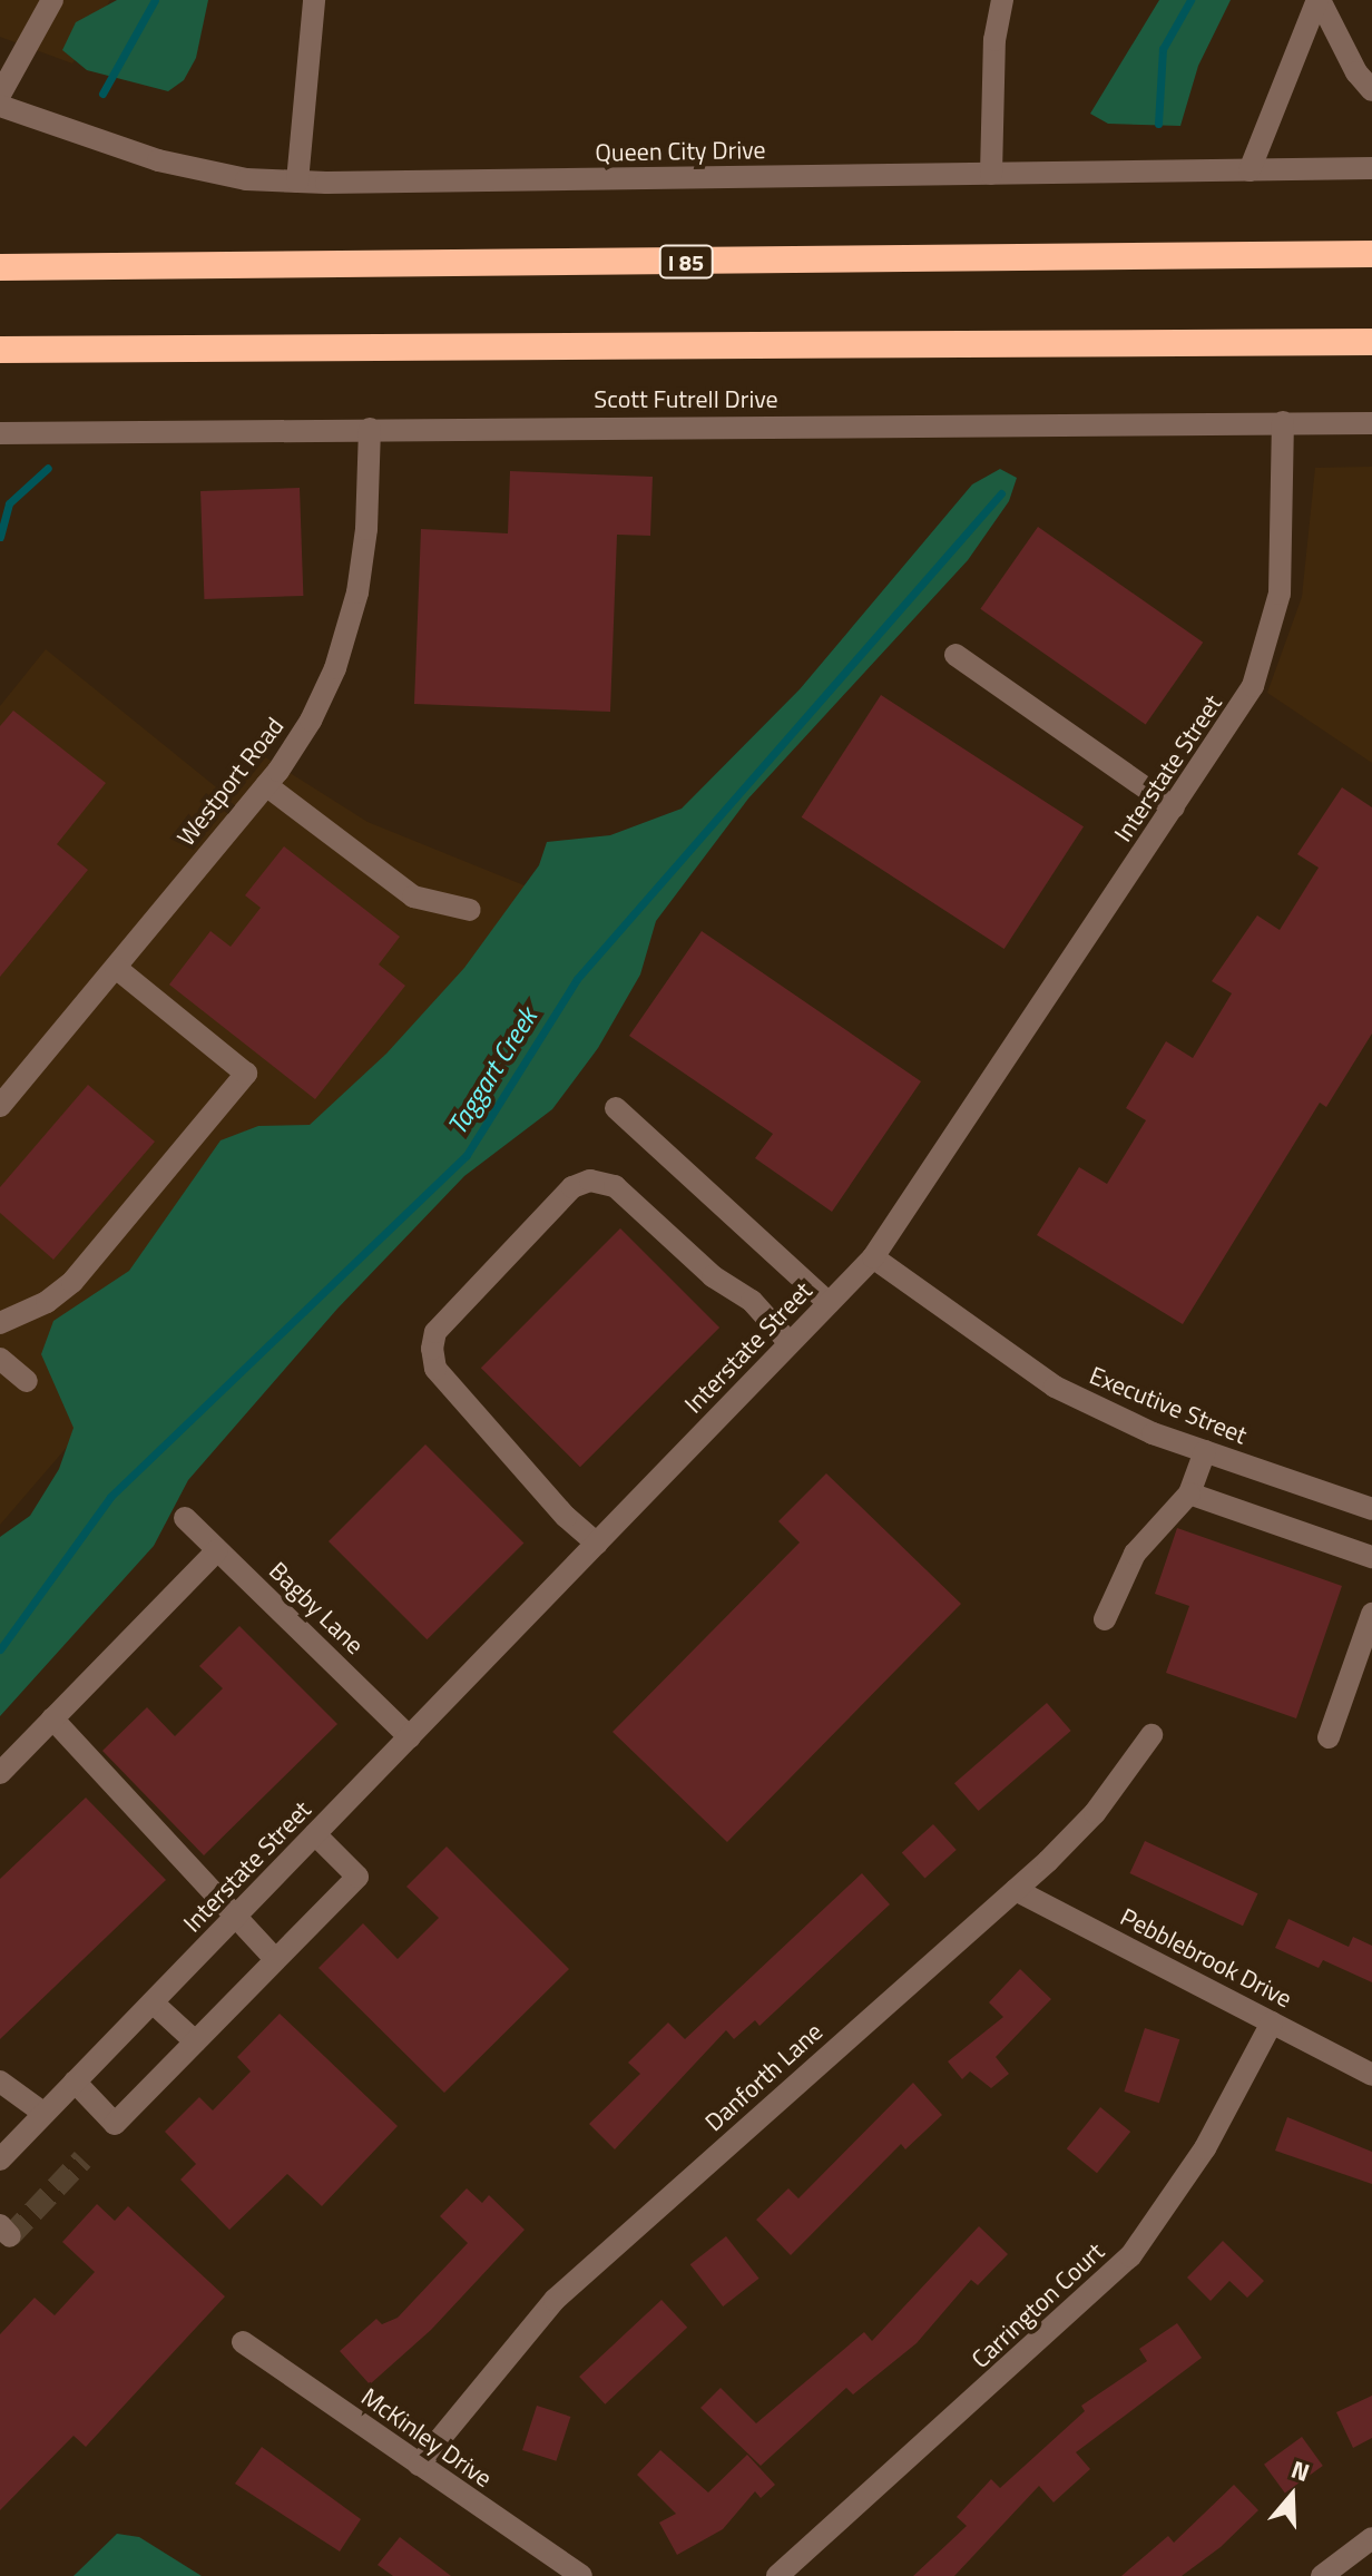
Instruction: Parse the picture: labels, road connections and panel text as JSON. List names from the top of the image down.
{
  "streets": {
    "highway": ["I 85"],
    "street": [
      "Queen City Drive",
      "Scott Futrell Drive",
      "Interstate Street",
      "Westport Road",
      "Executive Street",
      "Bagby Lane",
      "Pebblebrook Drive",
      "Danforth Lane",
      "Carrington Court",
      "McKinley Drive"
    ]
  },
  "crossings": [
    ["Scott Futrell Drive", "Interstate Street"],
    ["Scott Futrell Drive", "Westport Road"],
    ["Interstate Street", "Executive Street"],
    ["Interstate Street", "Bagby Lane"],
    ["Pebblebrook Drive", "Danforth Lane"],
    ["Pebblebrook Drive", "Carrington Court"],
    ["Danforth Lane", "McKinley Drive"]
  ],
  "water": ["Taggart Creek"],
  "north": "top"
}
